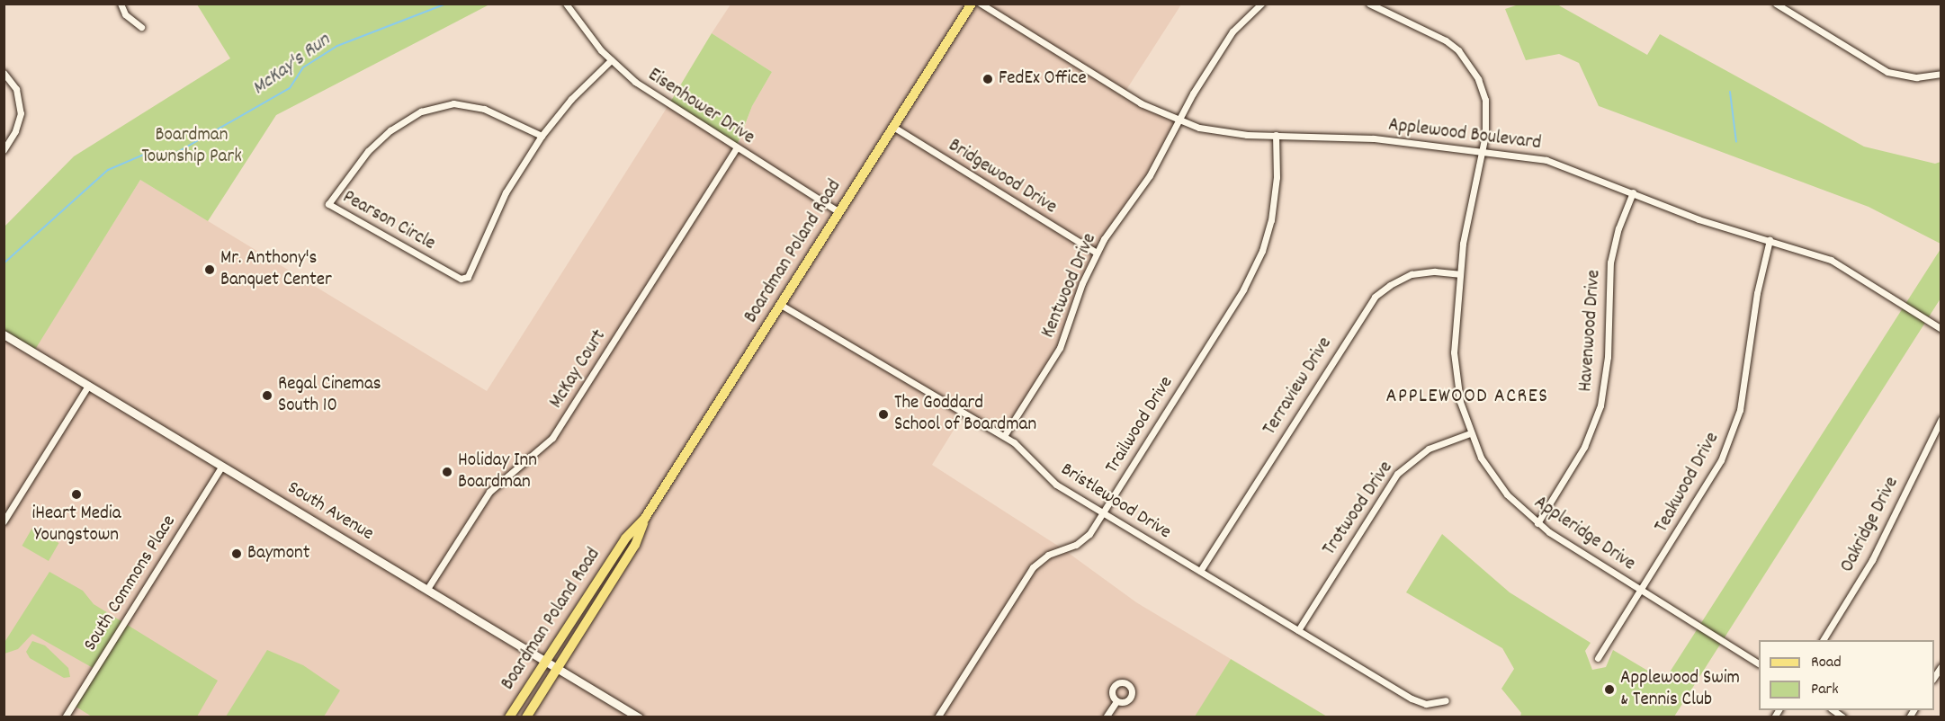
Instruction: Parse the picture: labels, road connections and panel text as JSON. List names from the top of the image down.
{
  "streets": {
    "main road": ["Boardman Poland Road", "South Avenue"],
    "street": [
      "Eisenhower Drive",
      "Applewood Boulevard",
      "Bridgewood Drive",
      "Pearson Circle",
      "Kentwood Drive",
      "Havenwood Drive",
      "McKay Court",
      "Terraview Drive",
      "Trailwood Drive",
      "Teakwood Drive",
      "Bristlewood Drive",
      "Trotwood Drive",
      "Oakridge Drive",
      "Appleridge Drive",
      "South Commons Place"
    ]
  },
  "crossings": [
    ["Eisenhower Drive", "Pearson Circle"],
    ["Eisenhower Drive", "Boardman Poland Road"],
    ["Eisenhower Drive", "McKay Court"],
    ["Applewood Boulevard", "Kentwood Drive"],
    ["Applewood Boulevard", "Havenwood Drive"],
    ["Applewood Boulevard", "Trailwood Drive"],
    ["Applewood Boulevard", "Teakwood Drive"],
    ["Applewood Boulevard", "Appleridge Drive"],
    ["Bridgewood Drive", "Boardman Poland Road"],
    ["Bridgewood Drive", "Kentwood Drive"],
    ["Boardman Poland Road", "Bristlewood Drive"],
    ["Boardman Poland Road", "South Avenue"],
    ["Kentwood Drive", "Bristlewood Drive"],
    ["Havenwood Drive", "Appleridge Drive"],
    ["McKay Court", "South Avenue"],
    ["Terraview Drive", "Bristlewood Drive"],
    ["Terraview Drive", "Appleridge Drive"],
    ["Trailwood Drive", "Bristlewood Drive"],
    ["Teakwood Drive", "Appleridge Drive"],
    ["Bristlewood Drive", "Trotwood Drive"],
    ["Trotwood Drive", "Appleridge Drive"],
    ["South Avenue", "South Commons Place"]
  ],
  "districts": ["APPLEWOOD ACRES"],
  "water": ["McKay's Run"],
  "parks": ["Boardman Township Park"],
  "places": [
    "FedEx Office",
    "Mr. Anthony's Banquet Center",
    "Regal Cinemas South 10",
    "The Goddard School of Boardman",
    "Holiday Inn Boardman",
    "iHeart Media Youngstown",
    "Baymont",
    "Applewood Swim & Tennis Club"
  ],
  "legend": ["Road", "Park"]
}
